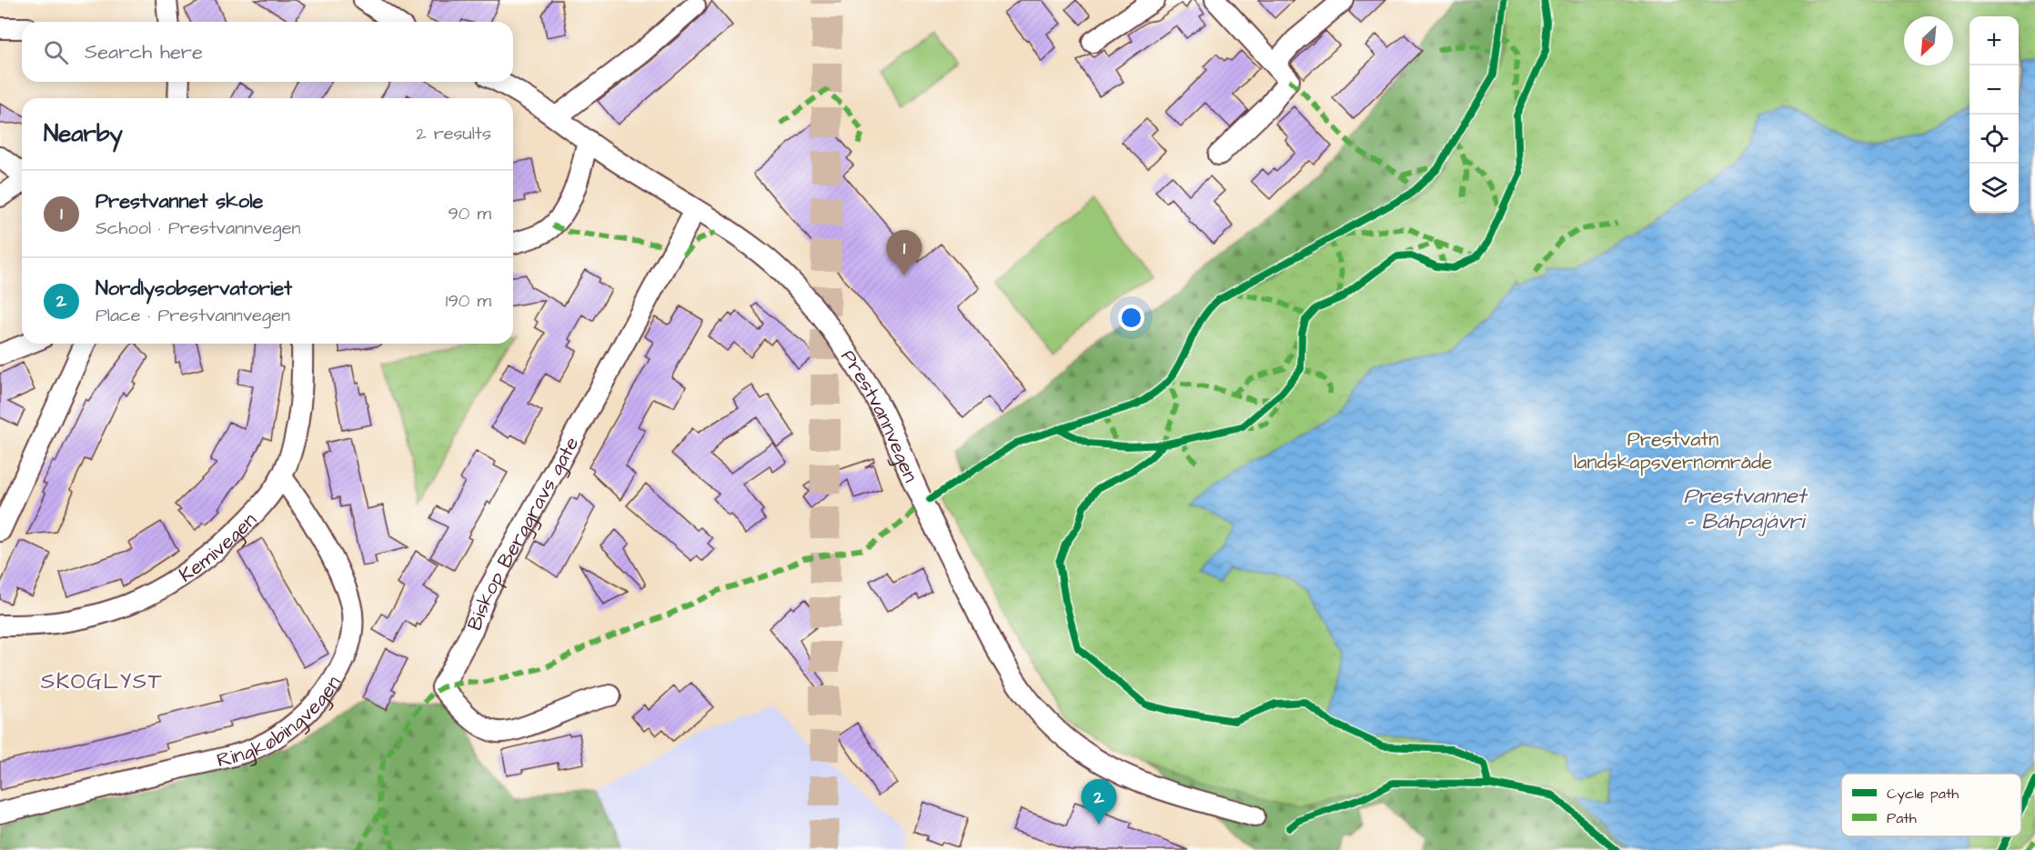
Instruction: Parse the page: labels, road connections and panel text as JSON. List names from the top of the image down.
{
  "streets": {
    "street": [
      "Prestvannvegen",
      "Biskop Berggravs gate",
      "Kemivegen",
      "Ringkøbingvegen"
    ]
  },
  "crossings": [
    ["Prestvannvegen", "Biskop Berggravs gate"],
    ["Kemivegen", "Ringkøbingvegen"]
  ],
  "districts": ["SKOGLYST"],
  "water": ["Prestvannet - Báhpajávri"],
  "parks": ["Prestvatn landskapsvernområde"],
  "legend": ["Cycle path", "Path"],
  "north": "bottom left",
  "page": {
    "map_buttons": ["+", "−"],
    "search": "Search here",
    "heading": ["Nearby", "2 results"],
    "list": [
      {
        "mark": "1",
        "name": "Prestvannet skole",
        "note": "School · Prestvannvegen",
        "value": "90 m"
      },
      {
        "mark": "2",
        "name": "Nordlysobservatoriet",
        "note": "Place · Prestvannvegen",
        "value": "190 m"
      }
    ],
    "pins": ["1", "2"]
  }
}
